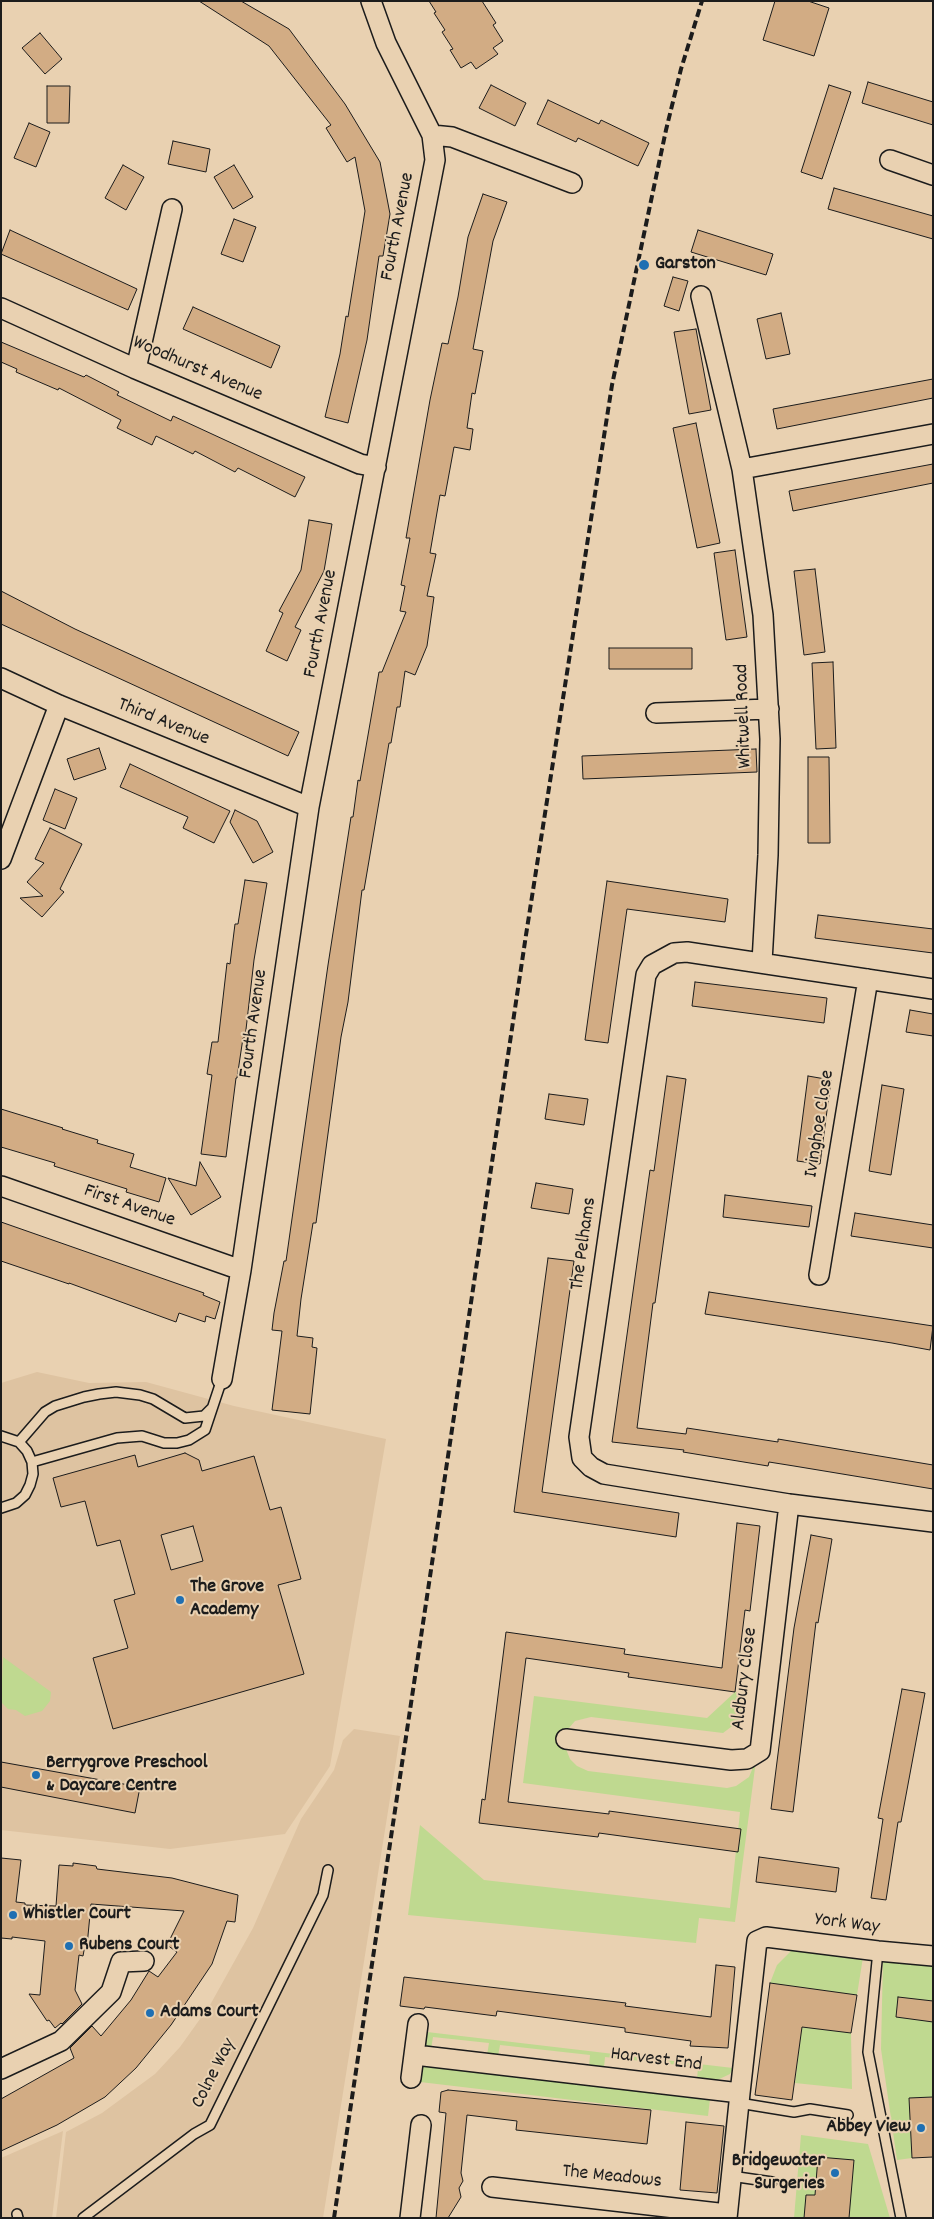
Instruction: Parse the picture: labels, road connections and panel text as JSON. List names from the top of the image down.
{
  "streets": {
    "street": [
      "Fourth Avenue",
      "Woodhurst Avenue",
      "Whitwell Road",
      "Third Avenue",
      "Ivinghoe Close",
      "First Avenue",
      "The Pelhams",
      "Aldbury Close",
      "York Way",
      "Harvest End",
      "The Meadows"
    ],
    "lane": ["Colne Way"]
  },
  "crossings": [
    ["Fourth Avenue", "Woodhurst Avenue"],
    ["Fourth Avenue", "Third Avenue"],
    ["Fourth Avenue", "First Avenue"],
    ["Whitwell Road", "The Pelhams"],
    ["Ivinghoe Close", "The Pelhams"],
    ["The Pelhams", "Aldbury Close"],
    ["York Way", "Harvest End"],
    ["York Way", "The Meadows"],
    ["Harvest End", "The Meadows"]
  ],
  "places": [
    "Garston",
    "The Grove Academy",
    "Berrygrove Preschool & Daycare Centre",
    "Whistler Court",
    "Rubens Court",
    "Adams Court",
    "Abbey View",
    "Bridgewater Surgeries"
  ]
}
